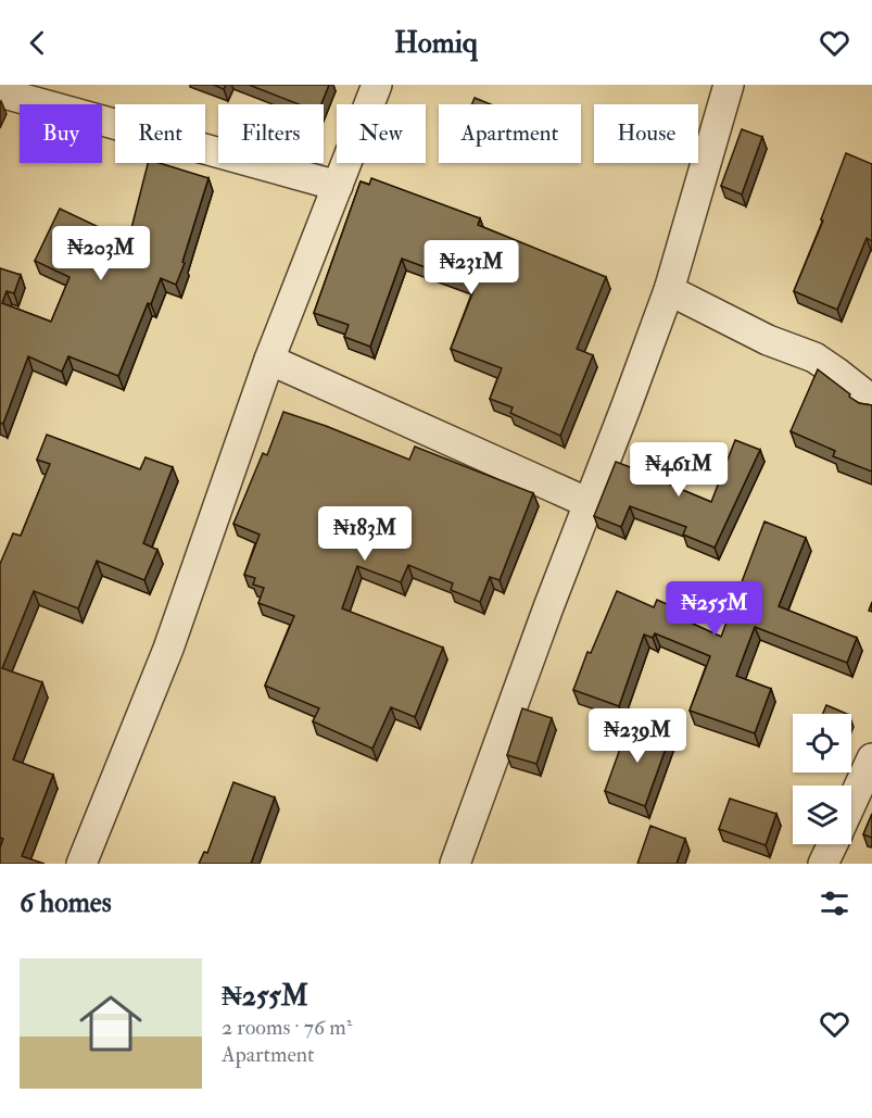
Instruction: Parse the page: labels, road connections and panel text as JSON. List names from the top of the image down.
{
  "page": {
    "header": "Homiq",
    "chip": [
      "Buy",
      "Rent",
      "Filters",
      "New",
      "Apartment",
      "House"
    ],
    "price": [
      "₦203M",
      "₦231M",
      "₦461M",
      "₦183M",
      "₦255M",
      "₦239M"
    ],
    "heading": "6 homes",
    "list": [
      {
        "name": "₦255M",
        "note": "2 rooms · 76 m² · Apartment"
      }
    ]
  }
}
